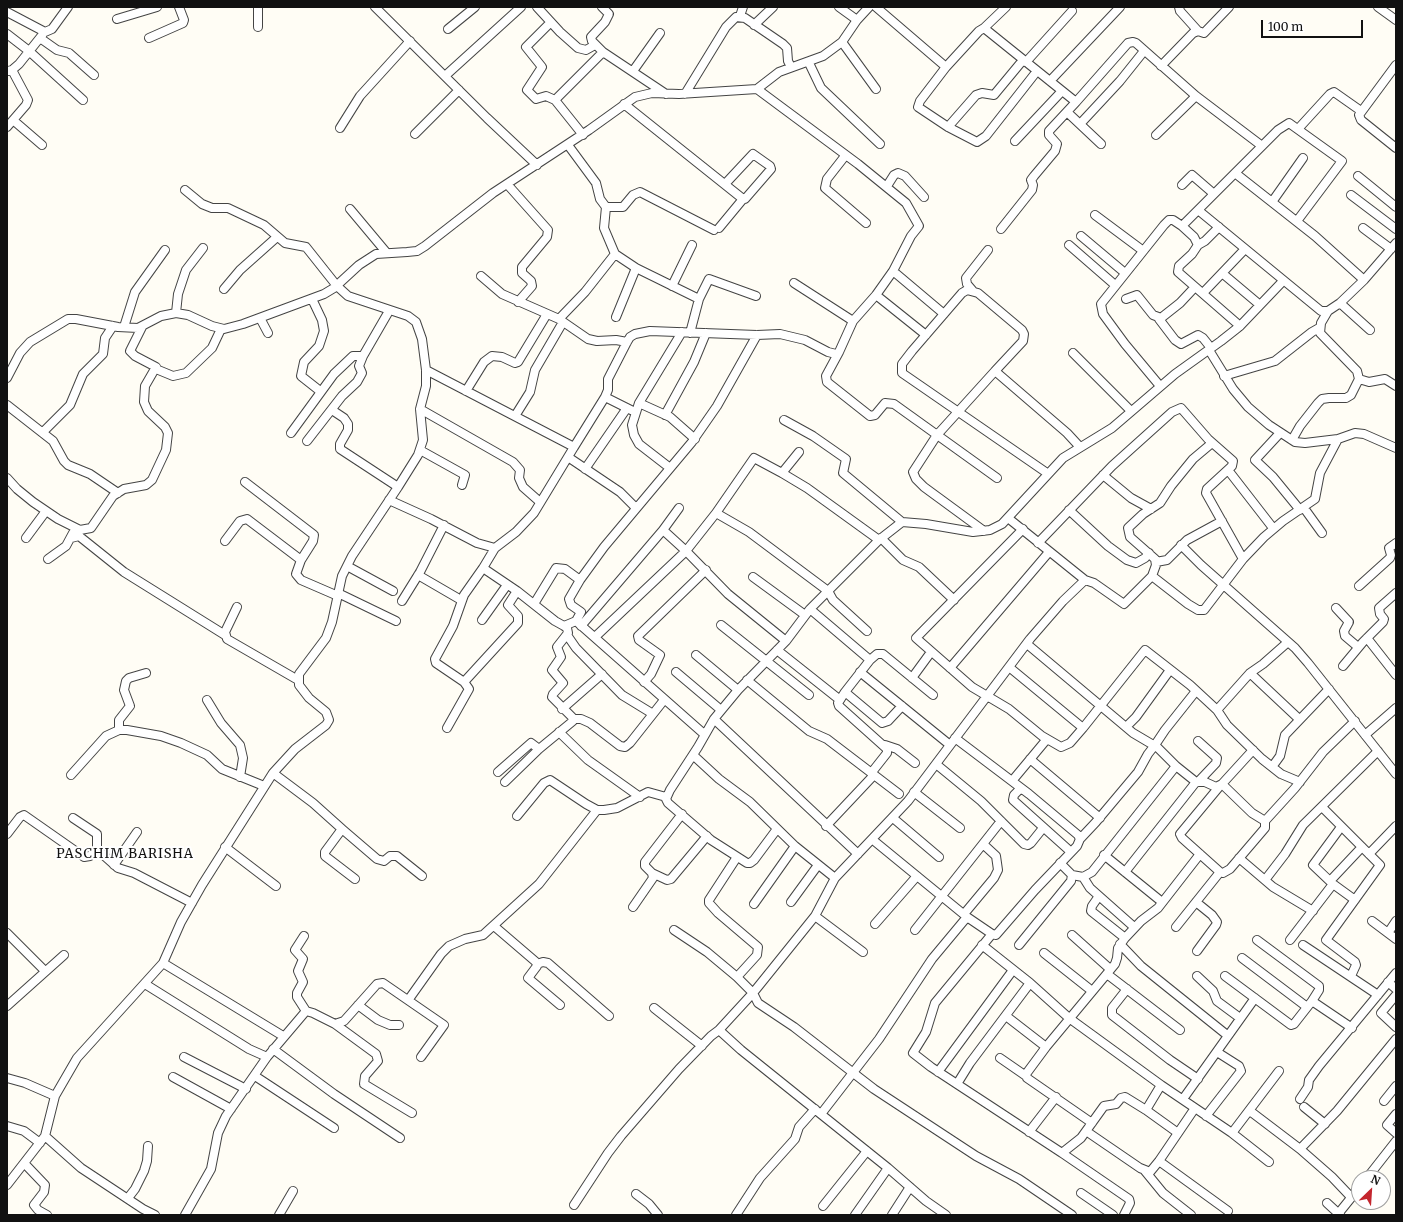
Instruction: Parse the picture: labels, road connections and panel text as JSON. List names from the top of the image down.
{
  "districts": ["PASCHIM BARISHA"],
  "scale_bar": "100 m",
  "north": "top right"
}
